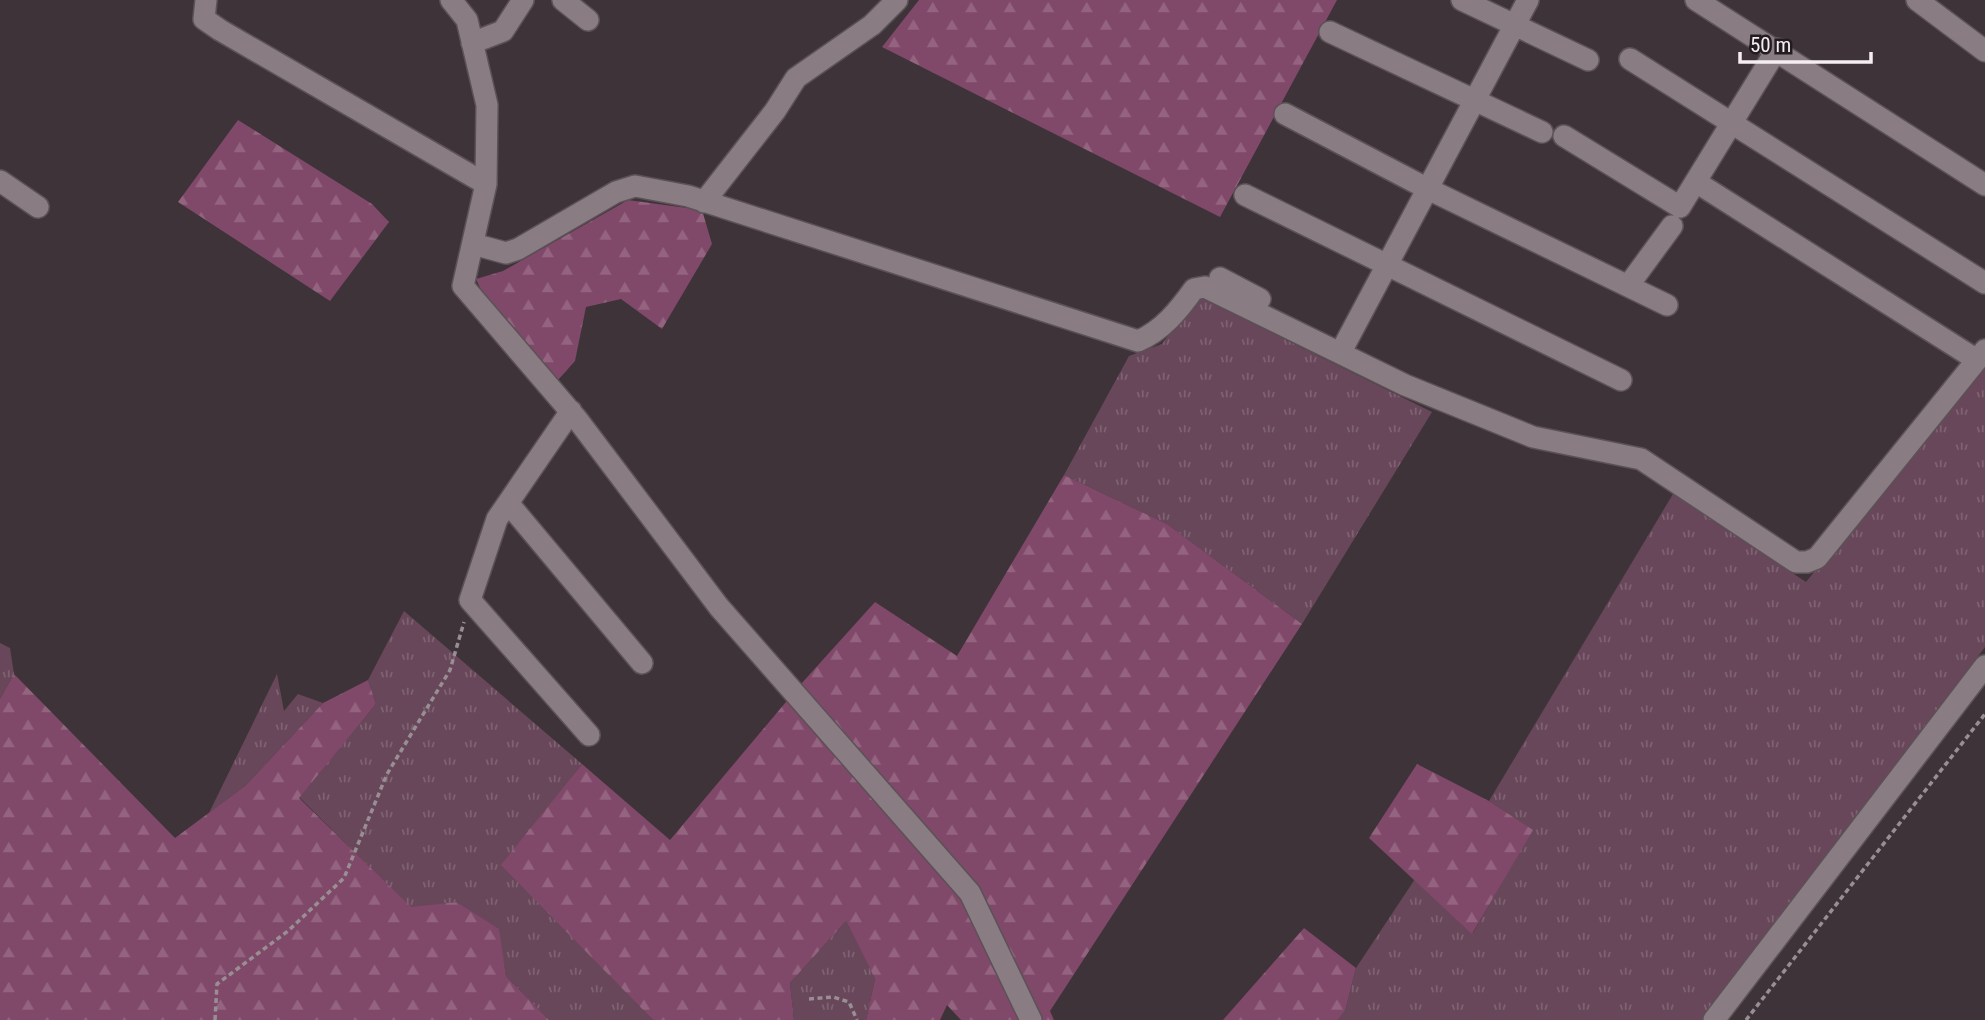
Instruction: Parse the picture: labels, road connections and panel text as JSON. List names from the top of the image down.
{
  "scale_bar": "50 m"
}
